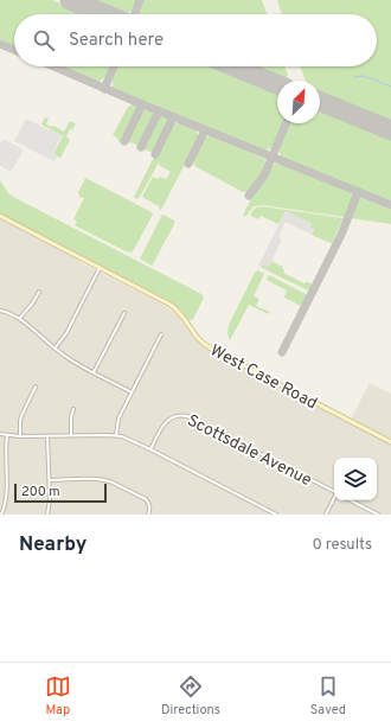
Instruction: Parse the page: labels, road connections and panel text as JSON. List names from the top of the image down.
{
  "streets": {
    "main road": ["West Case Road"],
    "street": ["Scottsdale Avenue"]
  },
  "scale_bar": "200 m",
  "north": "top right",
  "page": {
    "search": "Search here",
    "scale": "200 m",
    "heading": ["Nearby", "0 results"],
    "nav": ["Map", "Directions", "Saved"]
  }
}
